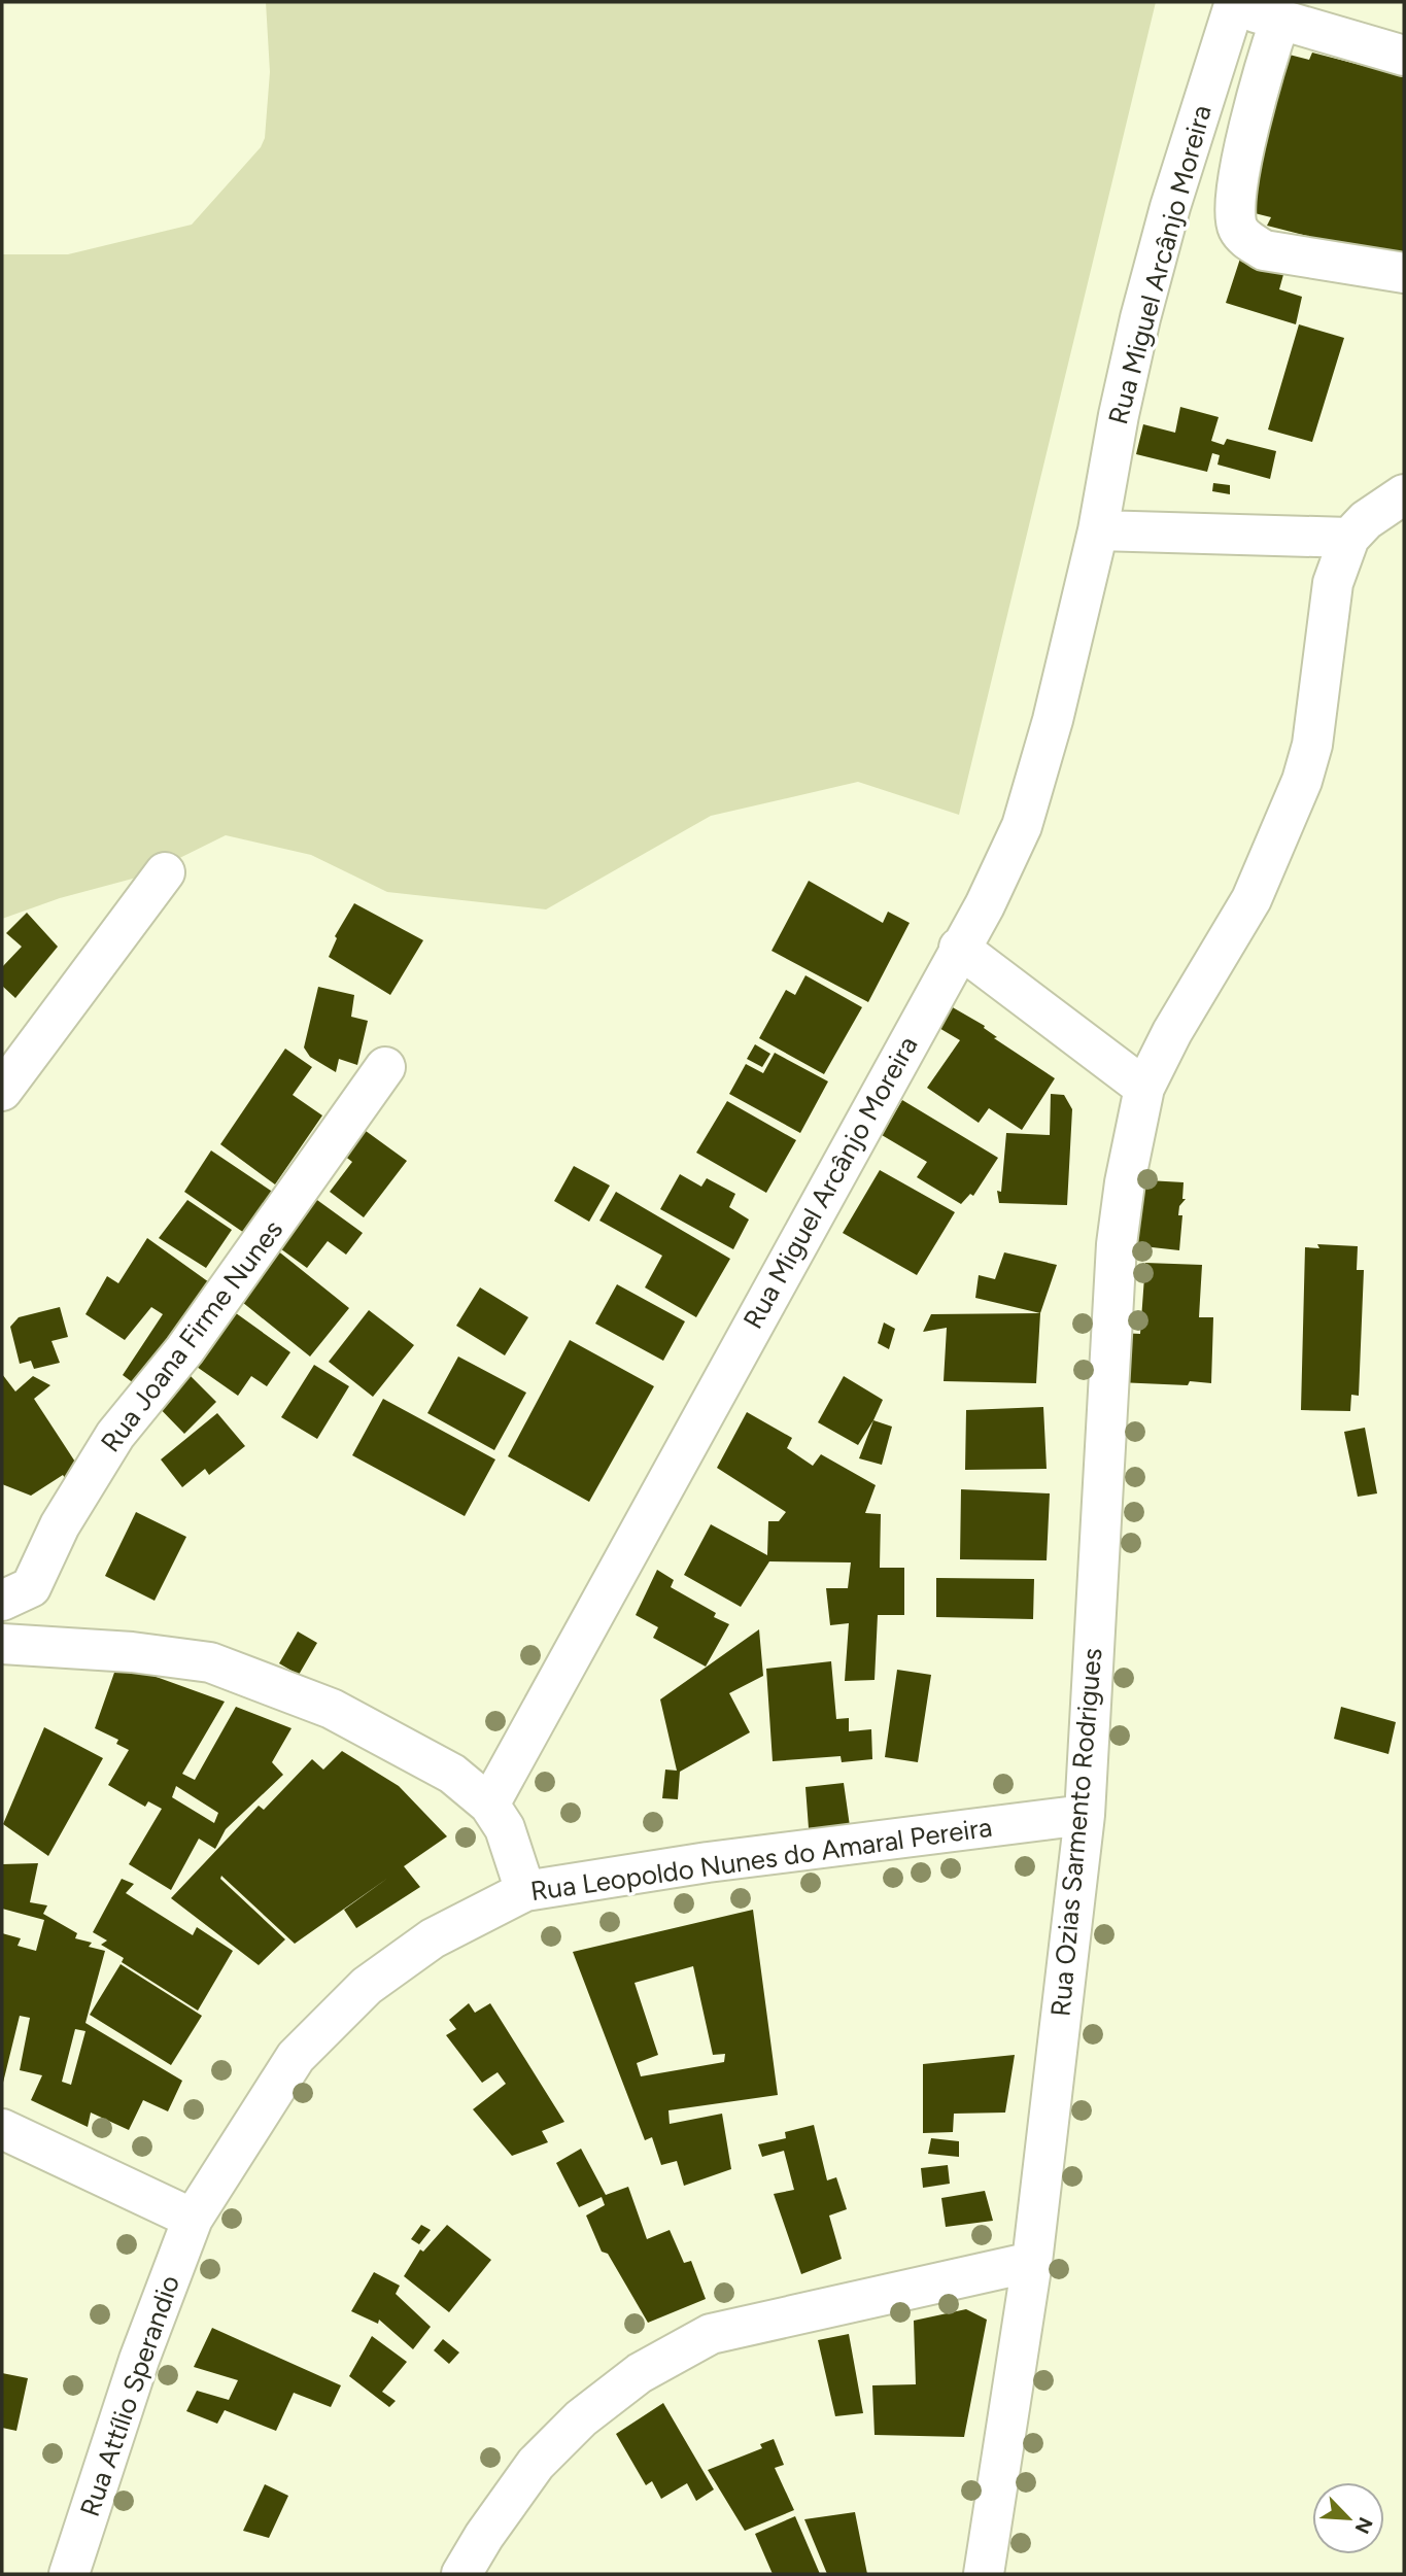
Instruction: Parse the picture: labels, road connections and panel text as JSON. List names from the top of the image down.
{
  "streets": {
    "street": [
      "Rua Miguel Arcânjo Moreira",
      "Rua Joana Firme Nunes",
      "Rua Ozias Sarmento Rodrigues",
      "Rua Leopoldo Nunes do Amaral Pereira",
      "Rua Attílio Sperandio"
    ]
  },
  "crossings": [
    ["Rua Ozias Sarmento Rodrigues", "Rua Leopoldo Nunes do Amaral Pereira"],
    ["Rua Leopoldo Nunes do Amaral Pereira", "Rua Attílio Sperandio"]
  ],
  "north": "bottom right"
}
